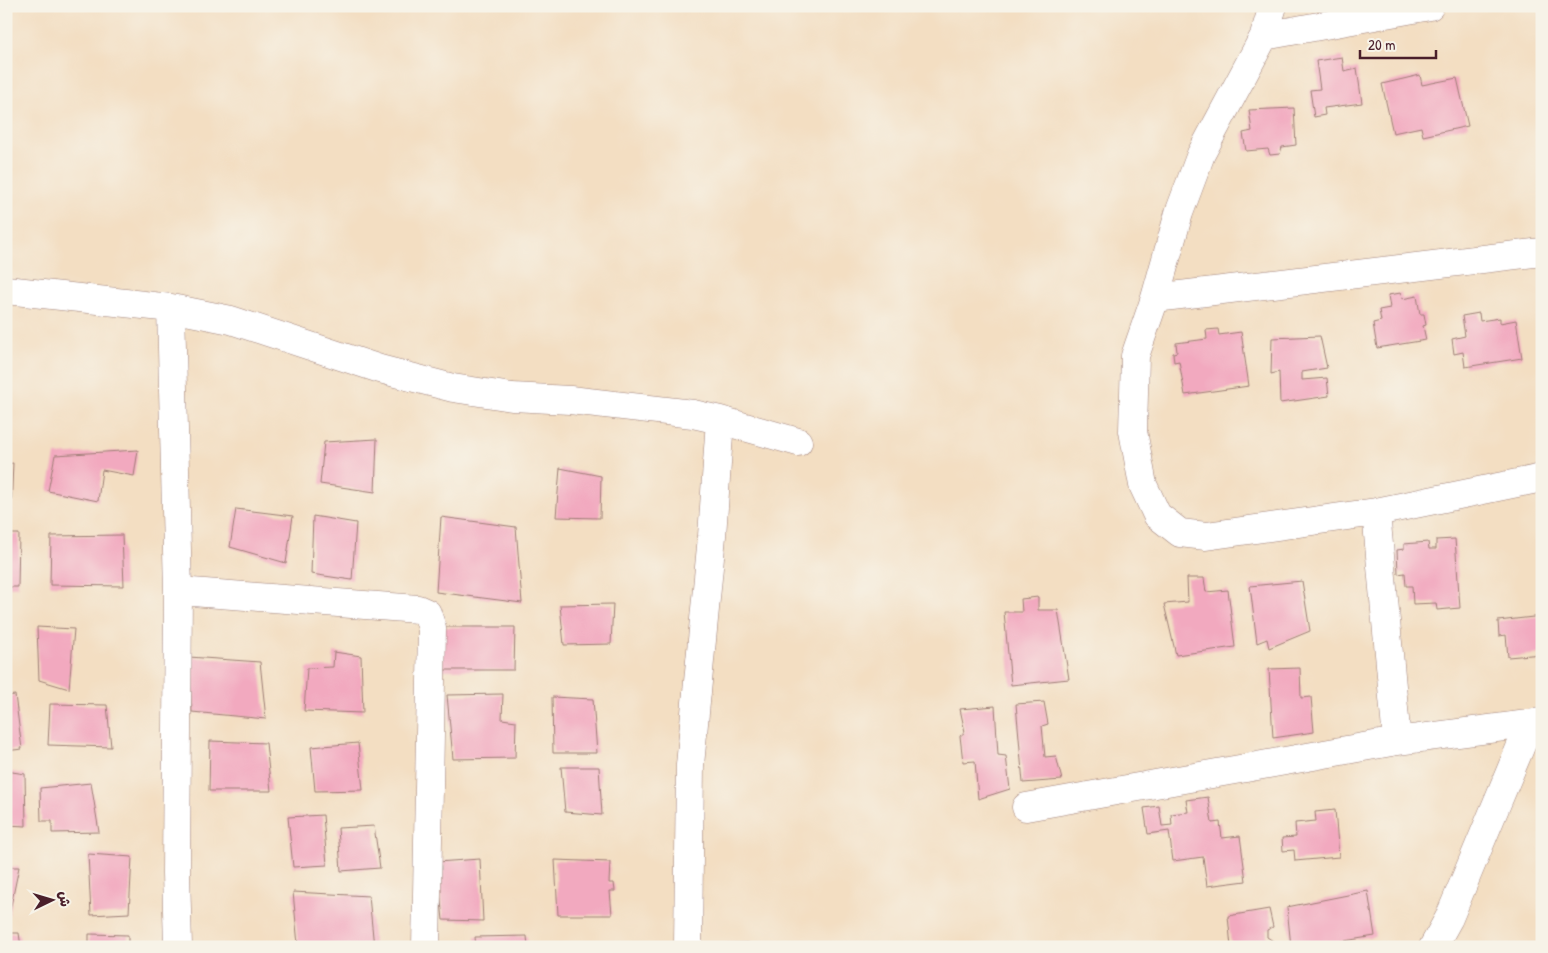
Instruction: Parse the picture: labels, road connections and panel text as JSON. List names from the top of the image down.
{
  "scale_bar": "20 m",
  "north": "right"
}
